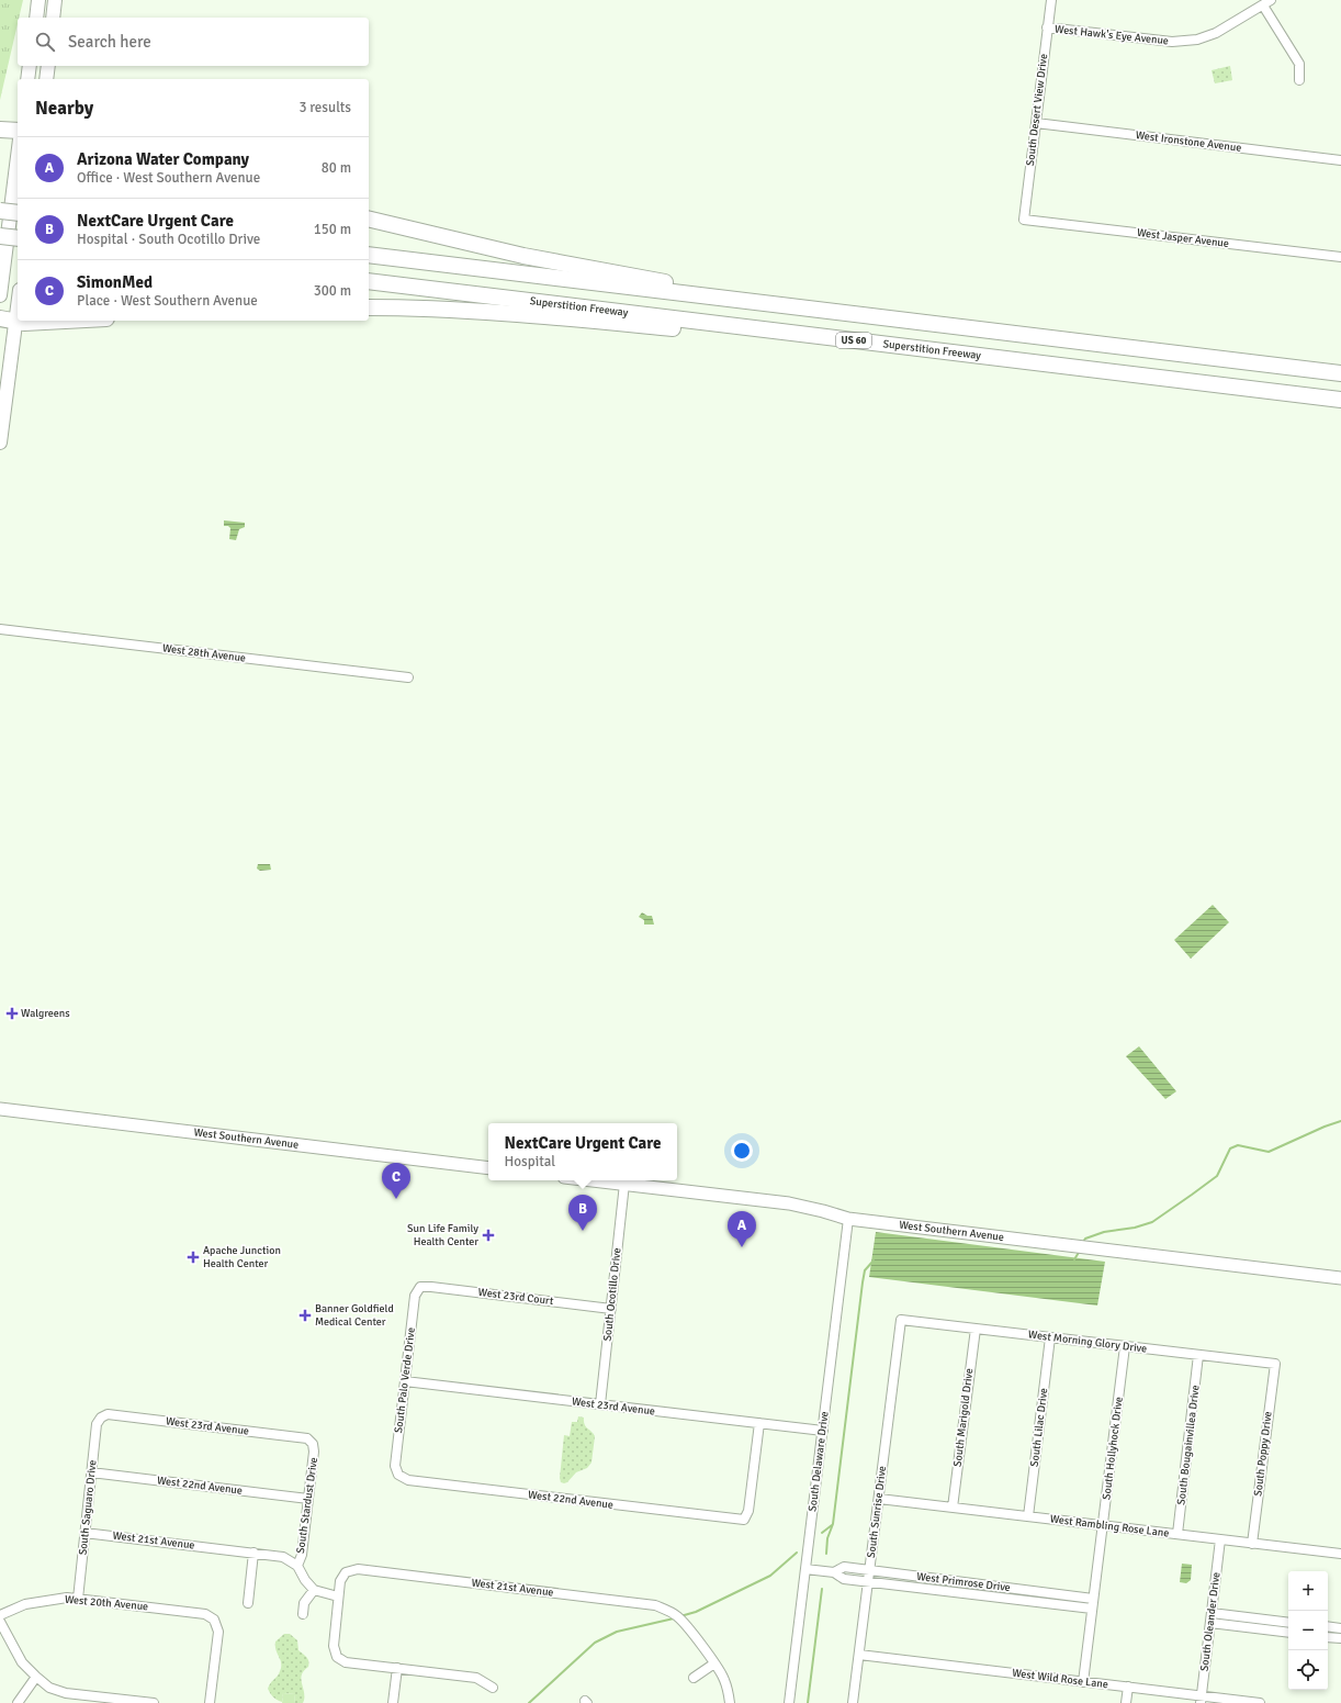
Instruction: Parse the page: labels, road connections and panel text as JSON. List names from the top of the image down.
{
  "streets": {
    "highway": ["Superstition Freeway", "US 60"],
    "main road": ["West Southern Avenue"],
    "street": [
      "West Hawk's Eye Avenue",
      "South Desert View Drive",
      "West Ironstone Avenue",
      "West Jasper Avenue",
      "West 28th Avenue",
      "South Ocotillo Drive",
      "West 23rd Court",
      "West Morning Glory Drive",
      "South Palo Verde Drive",
      "West 23rd Avenue",
      "South Marigold Drive",
      "South Lilac Drive",
      "South Bougainvillea Drive",
      "South Hollyhock Drive",
      "South Poppy Drive",
      "South Delaware Drive",
      "West 22nd Avenue",
      "South Stardust Drive",
      "South Saguaro Drive",
      "South Sunrise Drive",
      "West Rambling Rose Lane",
      "West 21st Avenue",
      "West Primrose Drive",
      "West 20th Avenue",
      "South Oleander Drive",
      "West Wild Rose Lane"
    ]
  },
  "crossings": [
    ["West Hawk's Eye Avenue", "South Desert View Drive"],
    ["South Desert View Drive", "West Ironstone Avenue"],
    ["South Desert View Drive", "West Jasper Avenue"],
    ["West Southern Avenue", "South Ocotillo Drive"],
    ["West Southern Avenue", "South Delaware Drive"],
    ["South Ocotillo Drive", "West 23rd Court"],
    ["South Ocotillo Drive", "West 23rd Avenue"],
    ["West 23rd Court", "South Palo Verde Drive"],
    ["West Morning Glory Drive", "South Marigold Drive"],
    ["West Morning Glory Drive", "South Lilac Drive"],
    ["West Morning Glory Drive", "South Bougainvillea Drive"],
    ["West Morning Glory Drive", "South Hollyhock Drive"],
    ["West Morning Glory Drive", "South Poppy Drive"],
    ["West Morning Glory Drive", "South Sunrise Drive"],
    ["South Palo Verde Drive", "West 23rd Avenue"],
    ["South Palo Verde Drive", "West 22nd Avenue"],
    ["West 23rd Avenue", "South Delaware Drive"],
    ["West 23rd Avenue", "West 22nd Avenue"],
    ["West 23rd Avenue", "South Stardust Drive"],
    ["West 23rd Avenue", "South Saguaro Drive"],
    ["South Marigold Drive", "West Rambling Rose Lane"],
    ["South Lilac Drive", "West Rambling Rose Lane"],
    ["South Bougainvillea Drive", "West Rambling Rose Lane"],
    ["South Hollyhock Drive", "West Rambling Rose Lane"],
    ["South Hollyhock Drive", "West Primrose Drive"],
    ["South Hollyhock Drive", "West Wild Rose Lane"],
    ["South Poppy Drive", "West Rambling Rose Lane"],
    ["South Delaware Drive", "West Primrose Drive"],
    ["West 22nd Avenue", "South Stardust Drive"],
    ["West 22nd Avenue", "South Saguaro Drive"],
    ["South Stardust Drive", "West 21st Avenue"],
    ["South Saguaro Drive", "West 21st Avenue"],
    ["South Saguaro Drive", "West 20th Avenue"],
    ["South Sunrise Drive", "West Rambling Rose Lane"],
    ["South Sunrise Drive", "West Primrose Drive"],
    ["South Sunrise Drive", "West Wild Rose Lane"],
    ["West Rambling Rose Lane", "South Oleander Drive"],
    ["South Oleander Drive", "West Wild Rose Lane"]
  ],
  "places": {
    "health": [
      "Walgreens",
      "Sun Life Family Health Center",
      "Apache Junction Health Center",
      "Banner Goldfield Medical Center"
    ]
  },
  "page": {
    "search": "Search here",
    "heading": ["Nearby", "3 results"],
    "list": [
      {
        "mark": "A",
        "name": "Arizona Water Company",
        "note": "Office · West Southern Avenue",
        "value": "80 m"
      },
      {
        "mark": "B",
        "name": "NextCare Urgent Care",
        "note": "Hospital · South Ocotillo Drive",
        "value": "150 m"
      },
      {
        "mark": "C",
        "name": "SimonMed",
        "note": "Place · West Southern Avenue",
        "value": "300 m"
      }
    ],
    "popup": ["NextCare Urgent Care", "Hospital"],
    "pins": ["C", "B", "A"],
    "map_buttons": ["+", "−"]
  }
}
